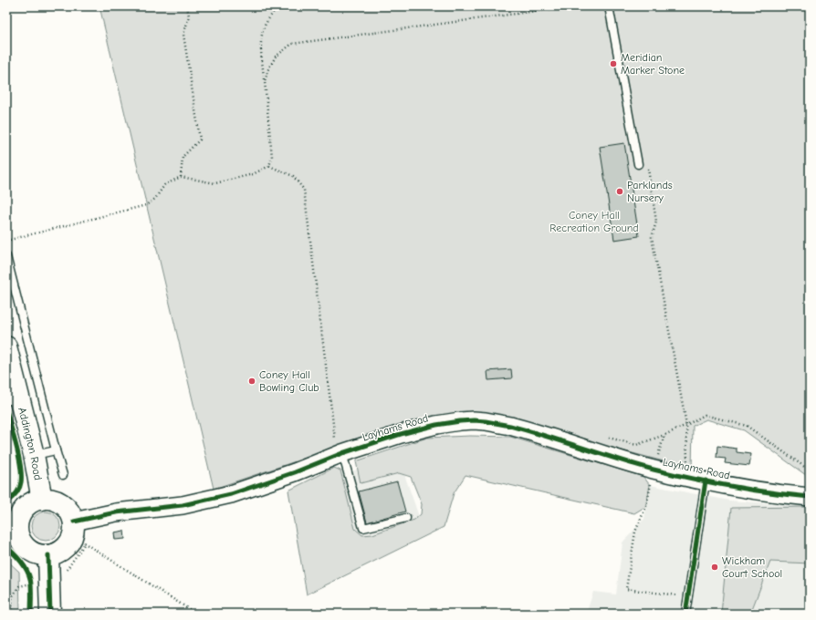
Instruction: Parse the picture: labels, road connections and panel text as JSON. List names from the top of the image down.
{
  "streets": {
    "main road": ["Addington Road"],
    "street": ["Layhams Road"]
  },
  "crossings": [
    ["Layhams Road", "Addington Road"]
  ],
  "parks": ["Coney Hall Recreation Ground"],
  "places": [
    "Meridian Marker Stone",
    "Parklands Nursery",
    "Coney Hall Bowling Club",
    "Wickham Court School"
  ]
}
